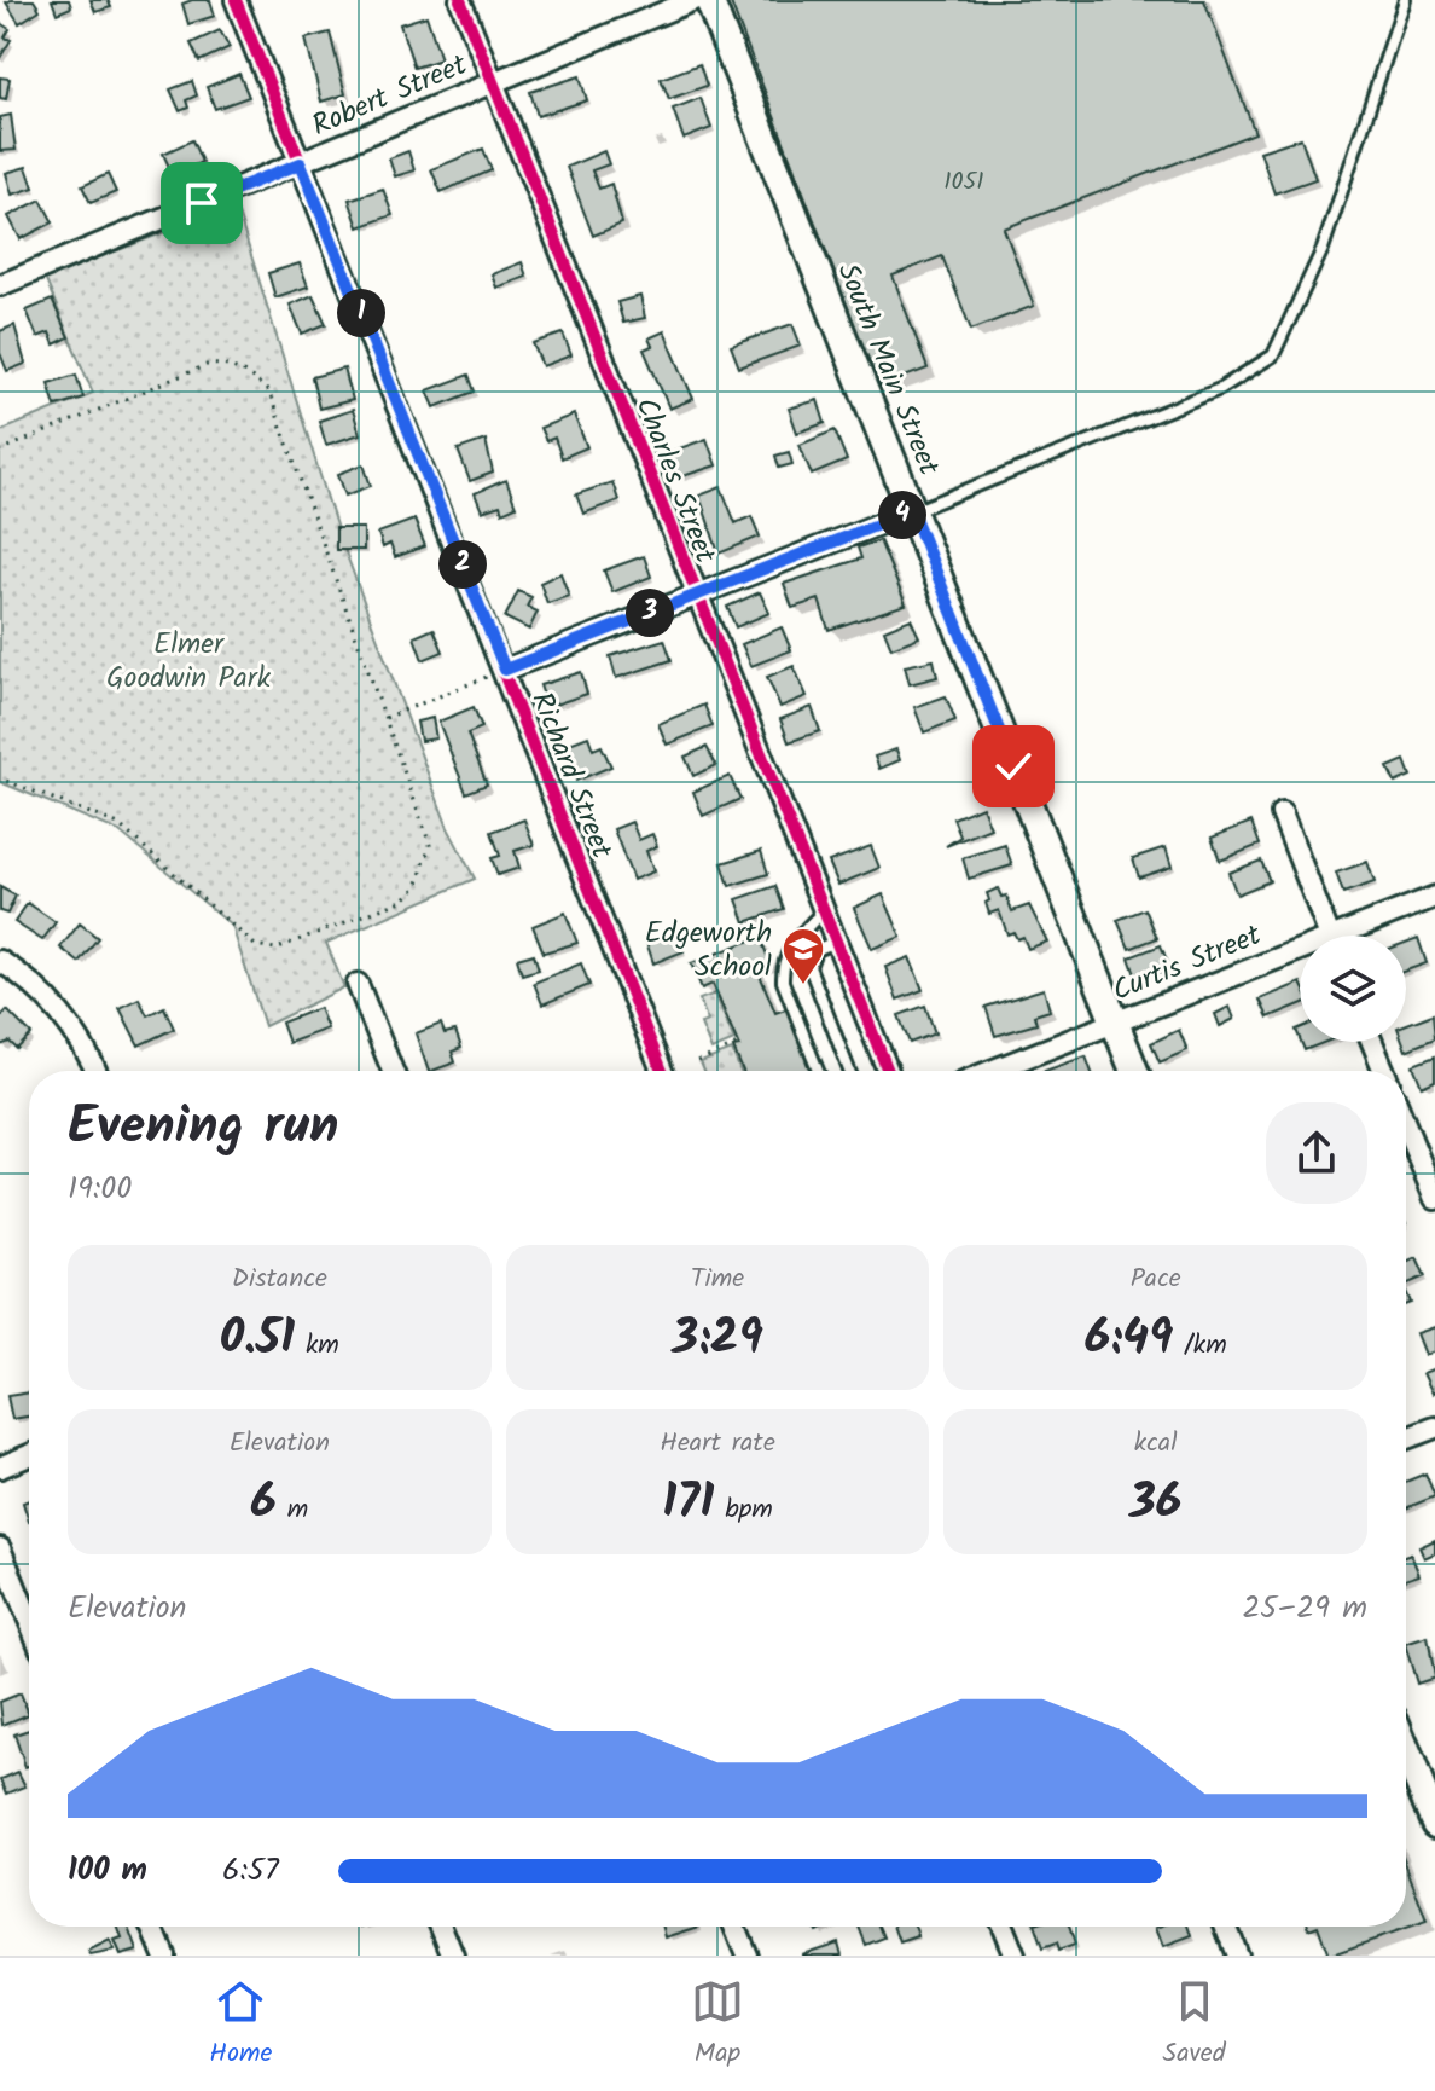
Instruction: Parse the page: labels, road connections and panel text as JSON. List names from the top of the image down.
{
  "streets": {
    "street": [
      "Robert Street",
      "South Main Street",
      "Charles Street",
      "Richard Street",
      "Curtis Street"
    ]
  },
  "crossings": [
    ["Robert Street", "Charles Street"],
    ["Robert Street", "Richard Street"],
    ["South Main Street", "Curtis Street"]
  ],
  "parks": ["Elmer Goodwin Park"],
  "places": {
    "school or university": ["Edgeworth School"]
  },
  "house_numbers": ["1051"],
  "page": {
    "pins": [
      "1",
      "4",
      "2",
      "3"
    ],
    "heading": ["Evening run", "19:00"],
    "stats": [
      ["Distance", "0.51 km"],
      ["Time", "3:29"],
      ["Pace", "6:49 /km"],
      ["Elevation", "6 m"],
      ["Heart rate", "171 bpm"],
      ["kcal", "36"]
    ],
    "chart": ["Elevation", "25–29 m"],
    "list": [
      {
        "name": "100 m",
        "note": "6:57"
      }
    ],
    "tabs": ["Home", "Map", "Saved"]
  }
}
